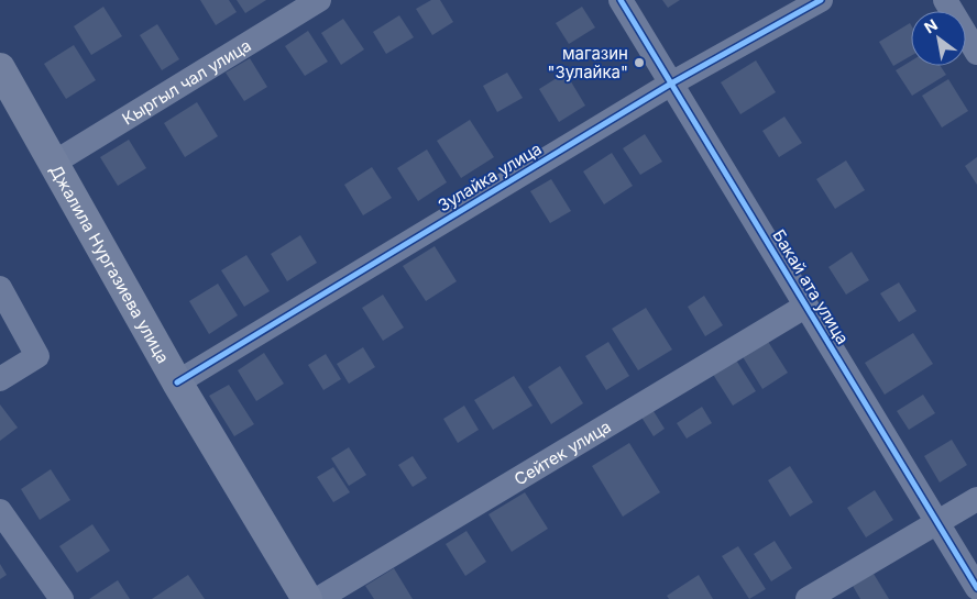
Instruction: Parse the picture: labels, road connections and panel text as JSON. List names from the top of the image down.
{
  "streets": {
    "street": [
      "Кыргыл чал улица",
      "Зулайка улица",
      "Джалила Нургазиева улица",
      "Бакай ата улица",
      "Сейтек улица"
    ]
  },
  "crossings": [
    ["Кыргыл чал улица", "Джалила Нургазиева улица"],
    ["Зулайка улица", "Джалила Нургазиева улица"],
    ["Зулайка улица", "Бакай ата улица"],
    ["Бакай ата улица", "Сейтек улица"]
  ],
  "places": ["магазин \"Зулайка\""],
  "north": "top left"
}
